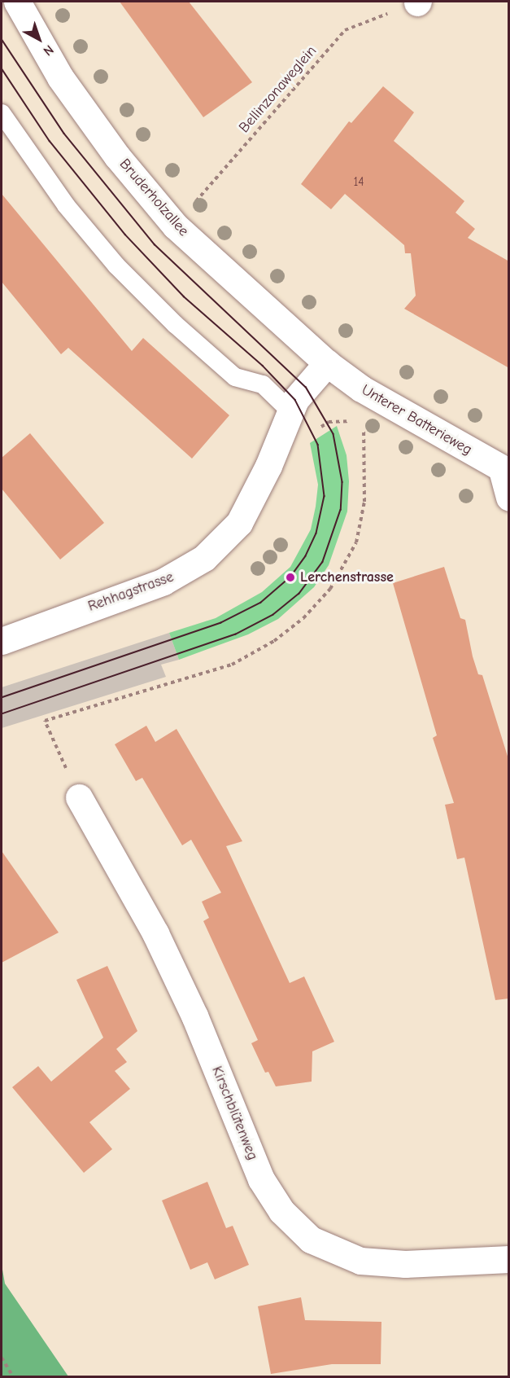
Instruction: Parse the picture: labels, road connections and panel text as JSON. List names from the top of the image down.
{
  "streets": {
    "street": [
      "Bruderholzallee",
      "Unterer Batterieweg",
      "Rehhagstrasse",
      "Kirschblütenweg"
    ],
    "path": ["Bellinzonaweglein"]
  },
  "crossings": [
    ["Bellinzonaweglein", "Bruderholzallee"],
    ["Bruderholzallee", "Unterer Batterieweg"],
    ["Bruderholzallee", "Rehhagstrasse"],
    ["Unterer Batterieweg", "Rehhagstrasse"]
  ],
  "places": ["Lerchenstrasse"],
  "house_numbers": ["14"],
  "north": "bottom right"
}
